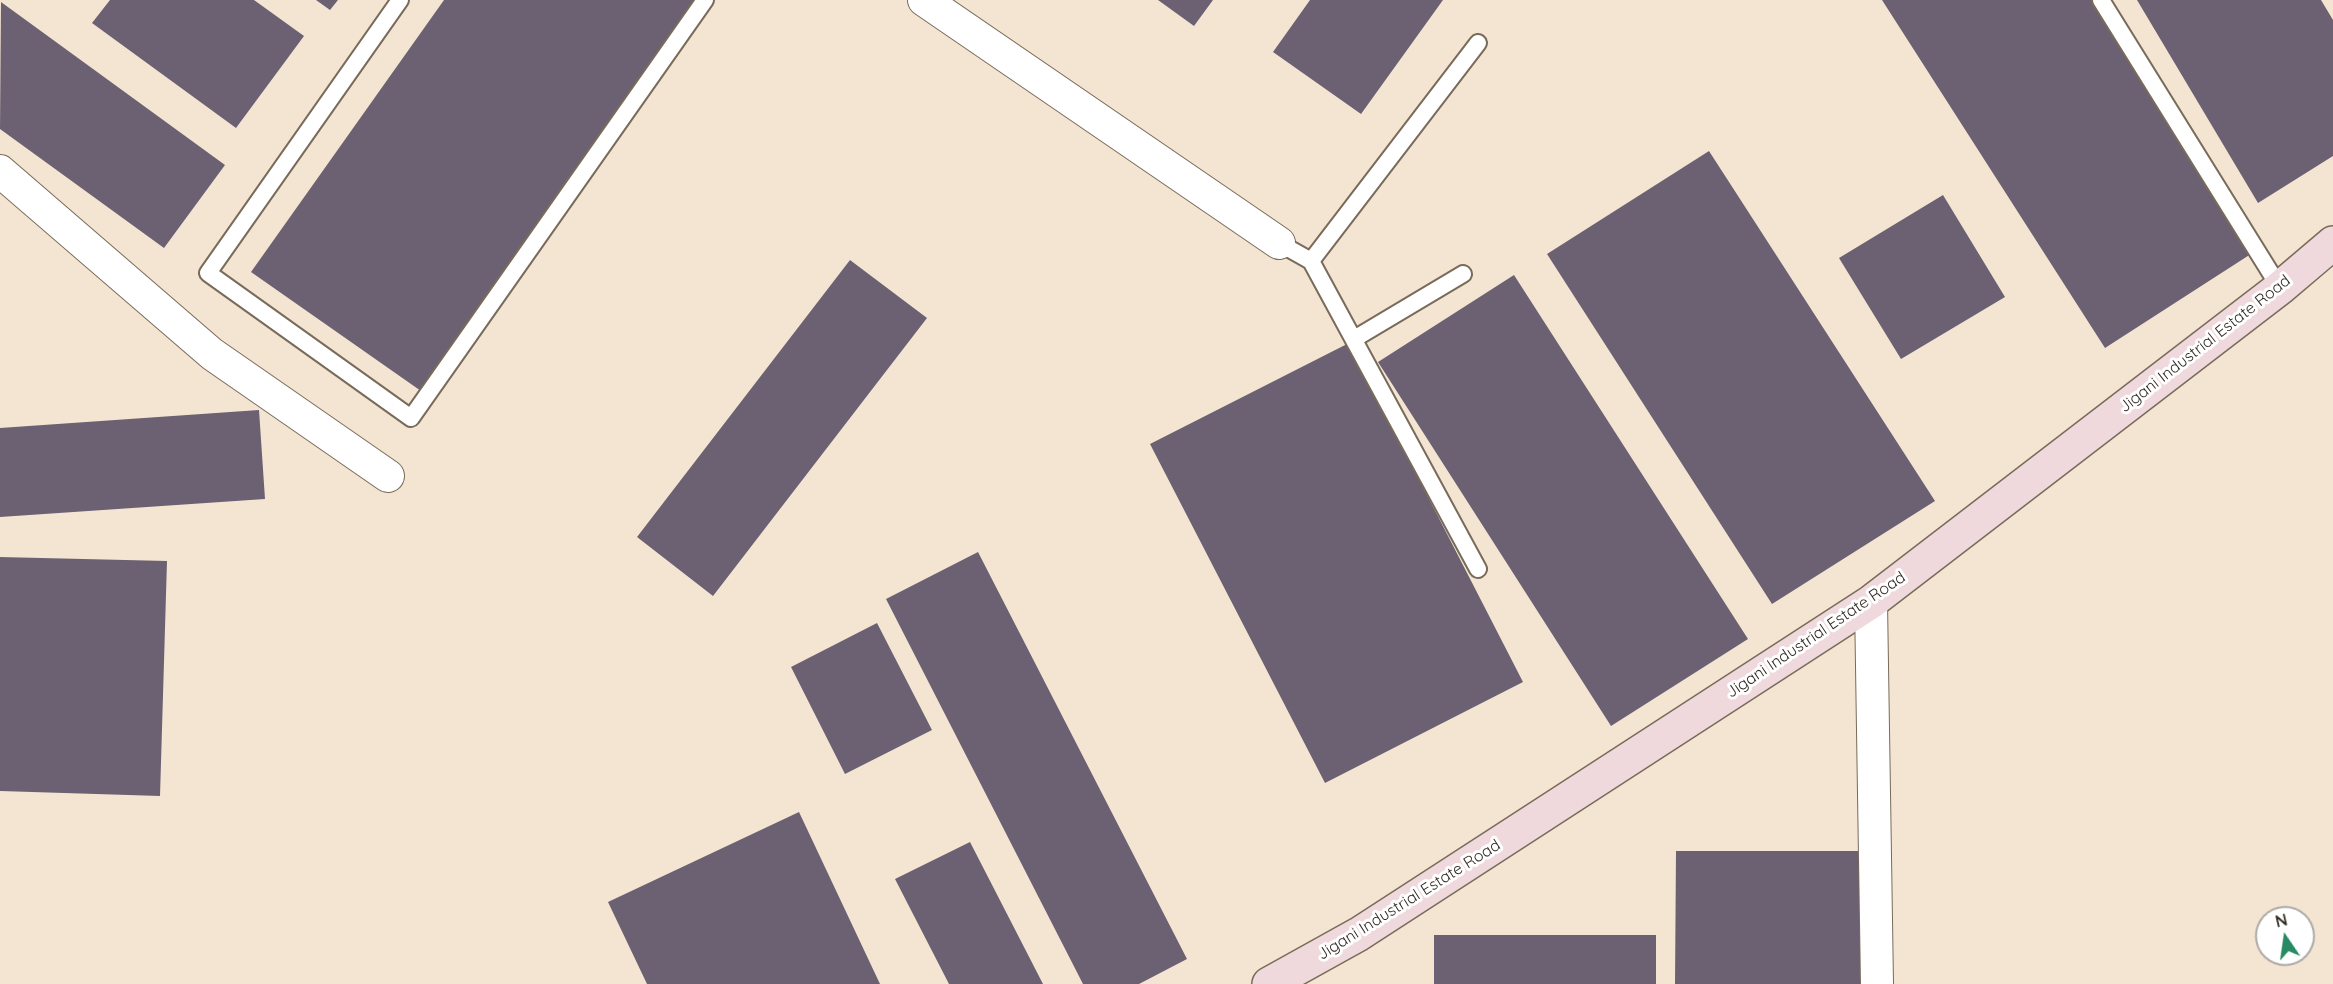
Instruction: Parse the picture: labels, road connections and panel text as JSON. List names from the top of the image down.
{
  "streets": {
    "main road": ["Jigani Industrial Estate Road"]
  },
  "north": "top"
}
